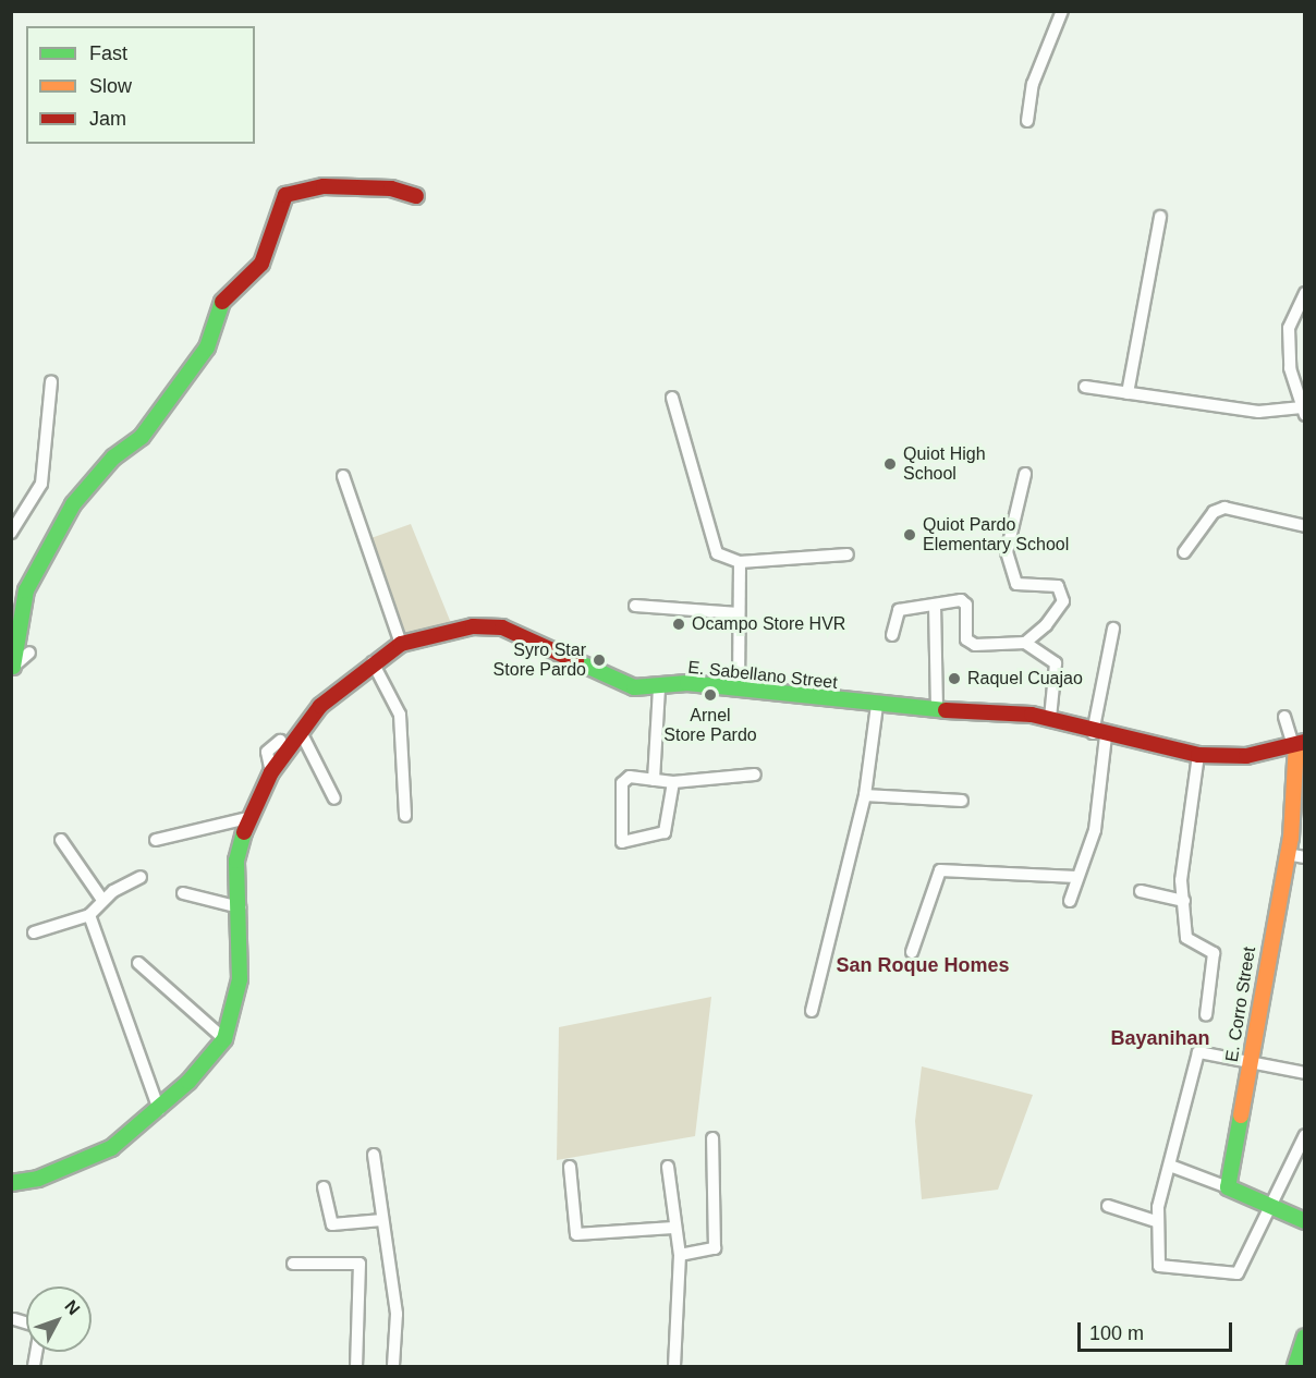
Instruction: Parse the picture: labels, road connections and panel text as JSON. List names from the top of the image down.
{
  "streets": {
    "street": ["E. Sabellano Street", "E. Corro Street"]
  },
  "crossings": [
    ["E. Sabellano Street", "E. Corro Street"]
  ],
  "districts": ["San Roque Homes", "Bayanihan"],
  "places": [
    "Quiot High School",
    "Quiot Pardo Elementary School",
    "Ocampo Store HVR",
    "Syro Star Store Pardo",
    "Raquel Cuajao",
    "Arnel Store Pardo"
  ],
  "legend": ["Fast", "Slow", "Jam"],
  "scale_bar": "100 m",
  "north": "top right"
}
